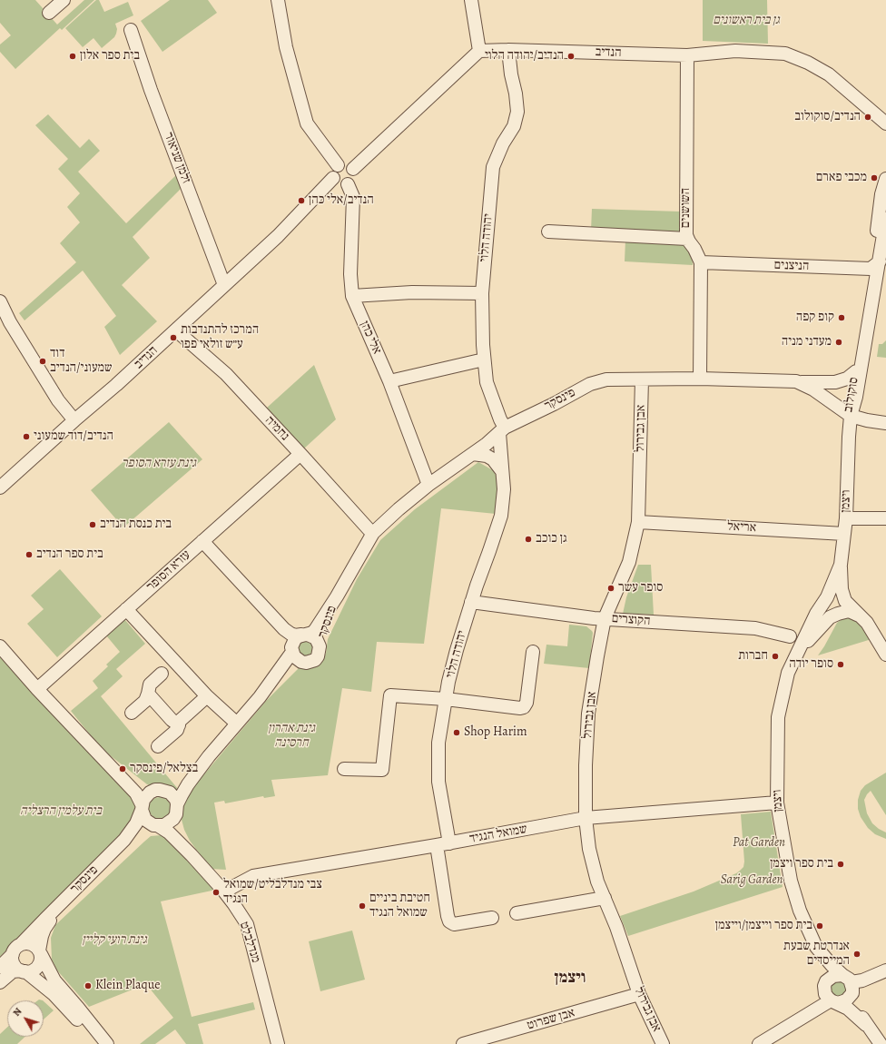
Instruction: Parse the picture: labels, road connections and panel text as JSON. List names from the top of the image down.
{
  "streets": {
    "street": [
      "הנדיב",
      "זלמן שניאור",
      "השושנים",
      "יהודה הלוי",
      "הניצנים",
      "אלי כהן",
      "סוקולוב",
      "פינסקר",
      "נחמיה",
      "אבן גבירול",
      "ויצמן",
      "אריאל",
      "עזרא הסופר",
      "הקוצרים",
      "שמואל הנגיד",
      "מנדלבלט",
      "אבן שפרוט"
    ]
  },
  "crossings": [
    ["הנדיב", "זלמן שניאור"],
    ["הנדיב", "השושנים"],
    ["הנדיב", "יהודה הלוי"],
    ["הנדיב", "אלי כהן"],
    ["הנדיב", "נחמיה"],
    ["השושנים", "הניצנים"],
    ["השושנים", "פינסקר"],
    ["יהודה הלוי", "פינסקר"],
    ["יהודה הלוי", "הקוצרים"],
    ["יהודה הלוי", "שמואל הנגיד"],
    ["הניצנים", "סוקולוב"],
    ["אלי כהן", "פינסקר"],
    ["סוקולוב", "פינסקר"],
    ["סוקולוב", "ויצמן"],
    ["פינסקר", "נחמיה"],
    ["פינסקר", "אבן גבירול"],
    ["פינסקר", "מנדלבלט"],
    ["נחמיה", "עזרא הסופר"],
    ["אבן גבירול", "אריאל"],
    ["אבן גבירול", "הקוצרים"],
    ["אבן גבירול", "שמואל הנגיד"],
    ["אבן גבירול", "אבן שפרוט"],
    ["ויצמן", "אריאל"],
    ["ויצמן", "שמואל הנגיד"],
    ["שמואל הנגיד", "מנדלבלט"]
  ],
  "districts": ["ויצמן"],
  "parks": [
    "גן בית ראשונים",
    "גינת עזרא הסופר",
    "גינת אהרון חרסינה",
    "בית עלמין הרצליה",
    "Pat Garden",
    "Sarig Garden",
    "גינת רועי קליין"
  ],
  "places": [
    "בית ספר אלון",
    "הנדיב/יהודה הלוי",
    "הנדיב/סוקולוב",
    "מכבי פארם",
    "הנדיב/אלי כהן",
    "קופ קפה",
    "המרכז להתנדבות ע״ש זולאי פפו",
    "מעדני מניה",
    "דוד שמעוני/הנדיב",
    "הנדיב/דוד שמעוני",
    "בית כנסת הנדיב",
    "גן כוכב",
    "בית ספר הנדיב",
    "סופר עשר",
    "חברות",
    "סופר יודה",
    "Shop Harim",
    "בצלאל/פינסקר",
    "בית ספר ויצמן",
    "צבי מנדלבליט/שמואל הנגיד",
    "חטיבת ביניים שמואל הנגיד",
    "בית ספר וייצמן/וייצמן",
    "אנדרטת שבעת המייסדים",
    "Klein Plaque"
  ],
  "north": "top left"
}
